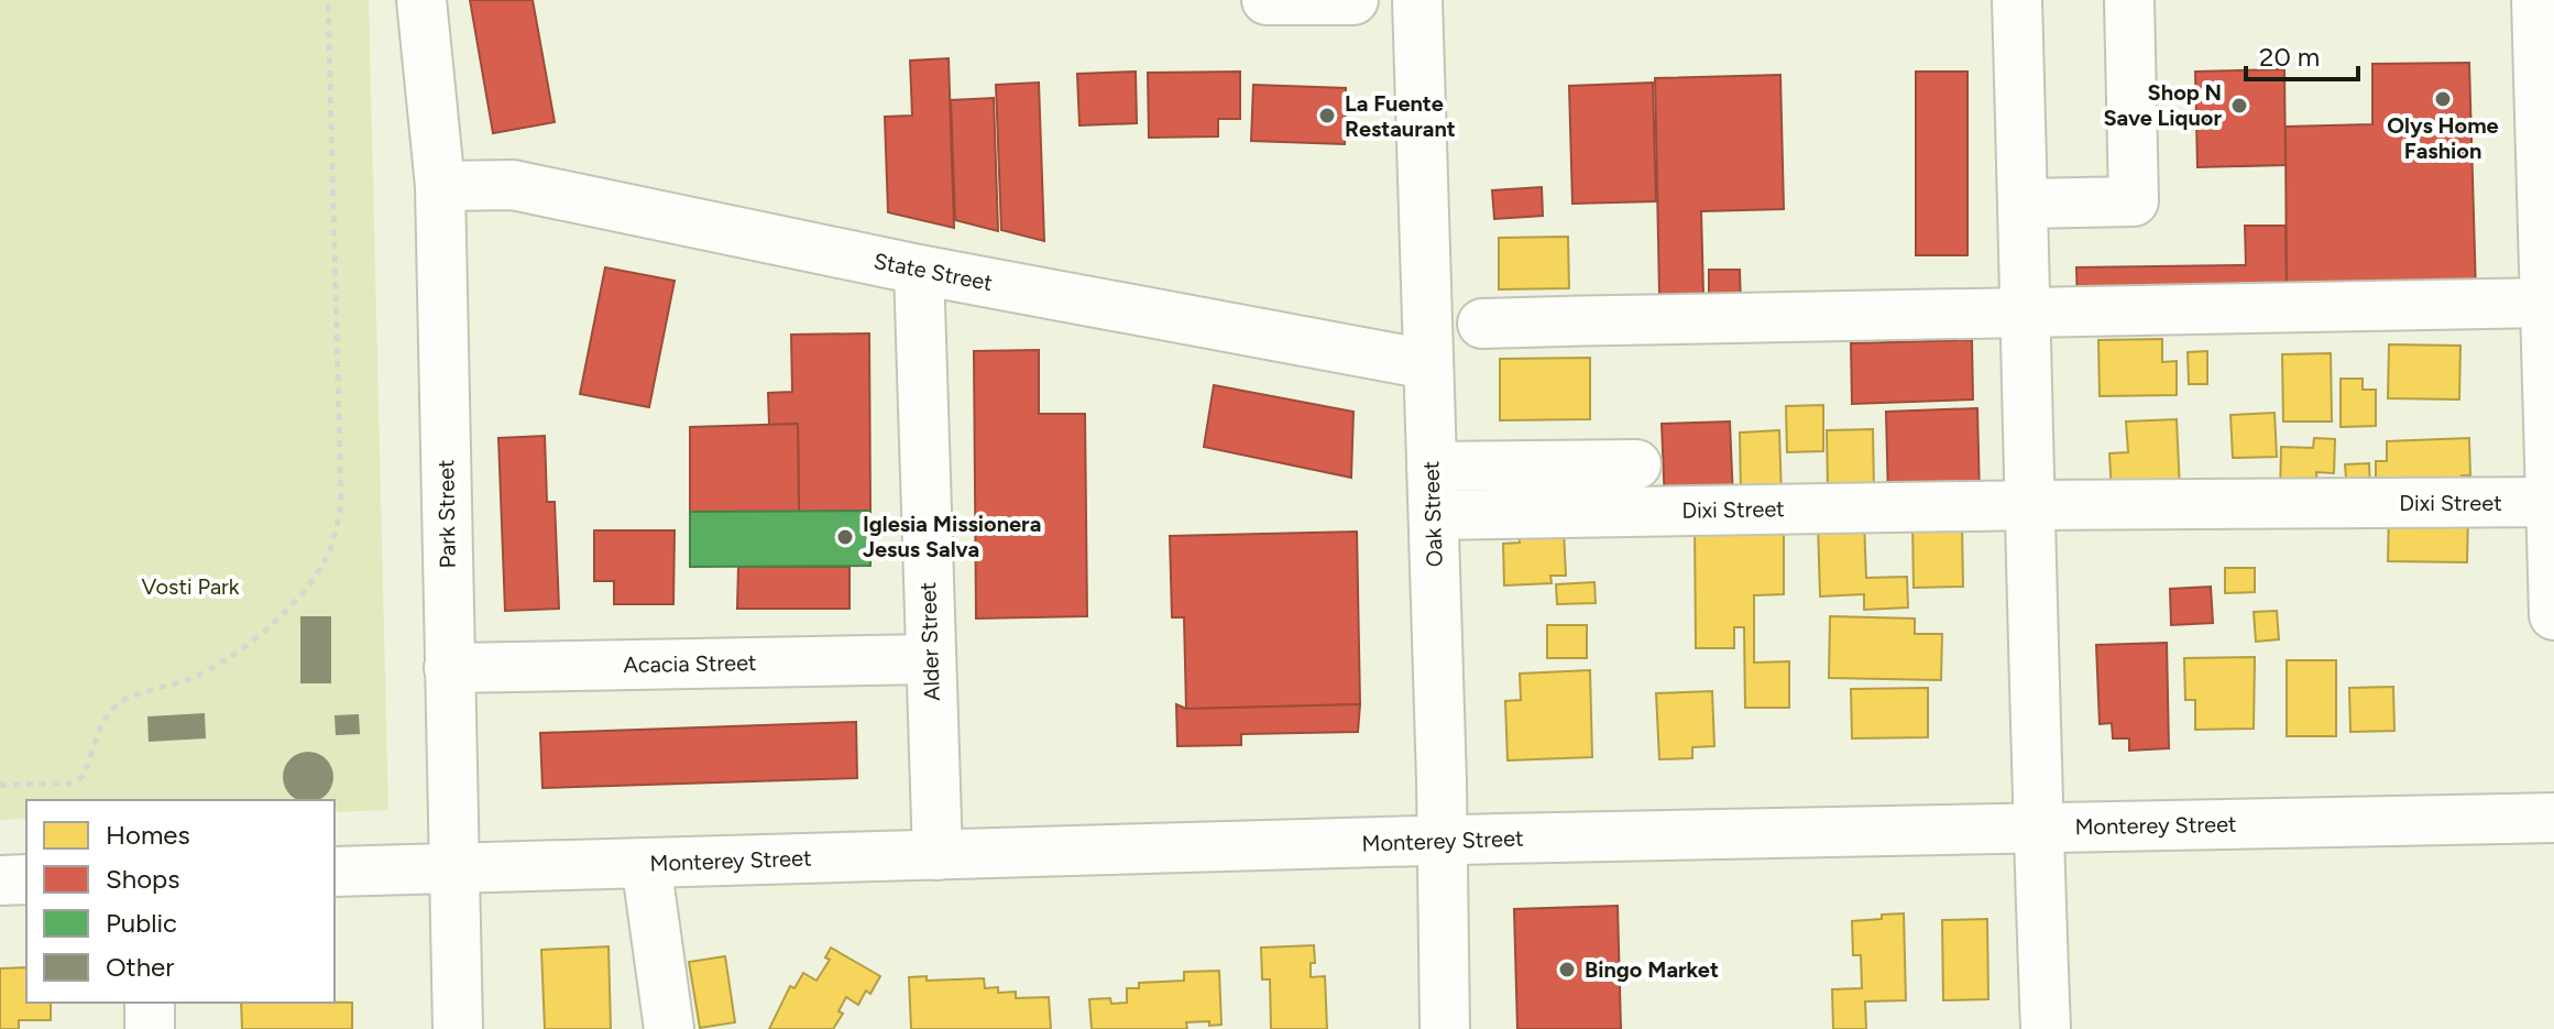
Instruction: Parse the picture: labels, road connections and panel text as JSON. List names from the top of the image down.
{
  "streets": {
    "street": [
      "State Street",
      "Dixi Street",
      "Park Street",
      "Oak Street",
      "Alder Street",
      "Acacia Street",
      "Monterey Street"
    ]
  },
  "crossings": [
    ["State Street", "Park Street"],
    ["State Street", "Oak Street"],
    ["State Street", "Alder Street"],
    ["Dixi Street", "Oak Street"],
    ["Park Street", "Acacia Street"],
    ["Park Street", "Monterey Street"],
    ["Oak Street", "Monterey Street"],
    ["Alder Street", "Acacia Street"],
    ["Alder Street", "Monterey Street"]
  ],
  "parks": ["Vosti Park"],
  "places": [
    "Olys Home Fashion",
    "Shop N Save Liquor",
    "La Fuente Restaurant",
    "Iglesia Missionera Jesus Salva",
    "Bingo Market"
  ],
  "legend": [
    "Homes",
    "Shops",
    "Public",
    "Other"
  ],
  "scale_bar": "20 m"
}
